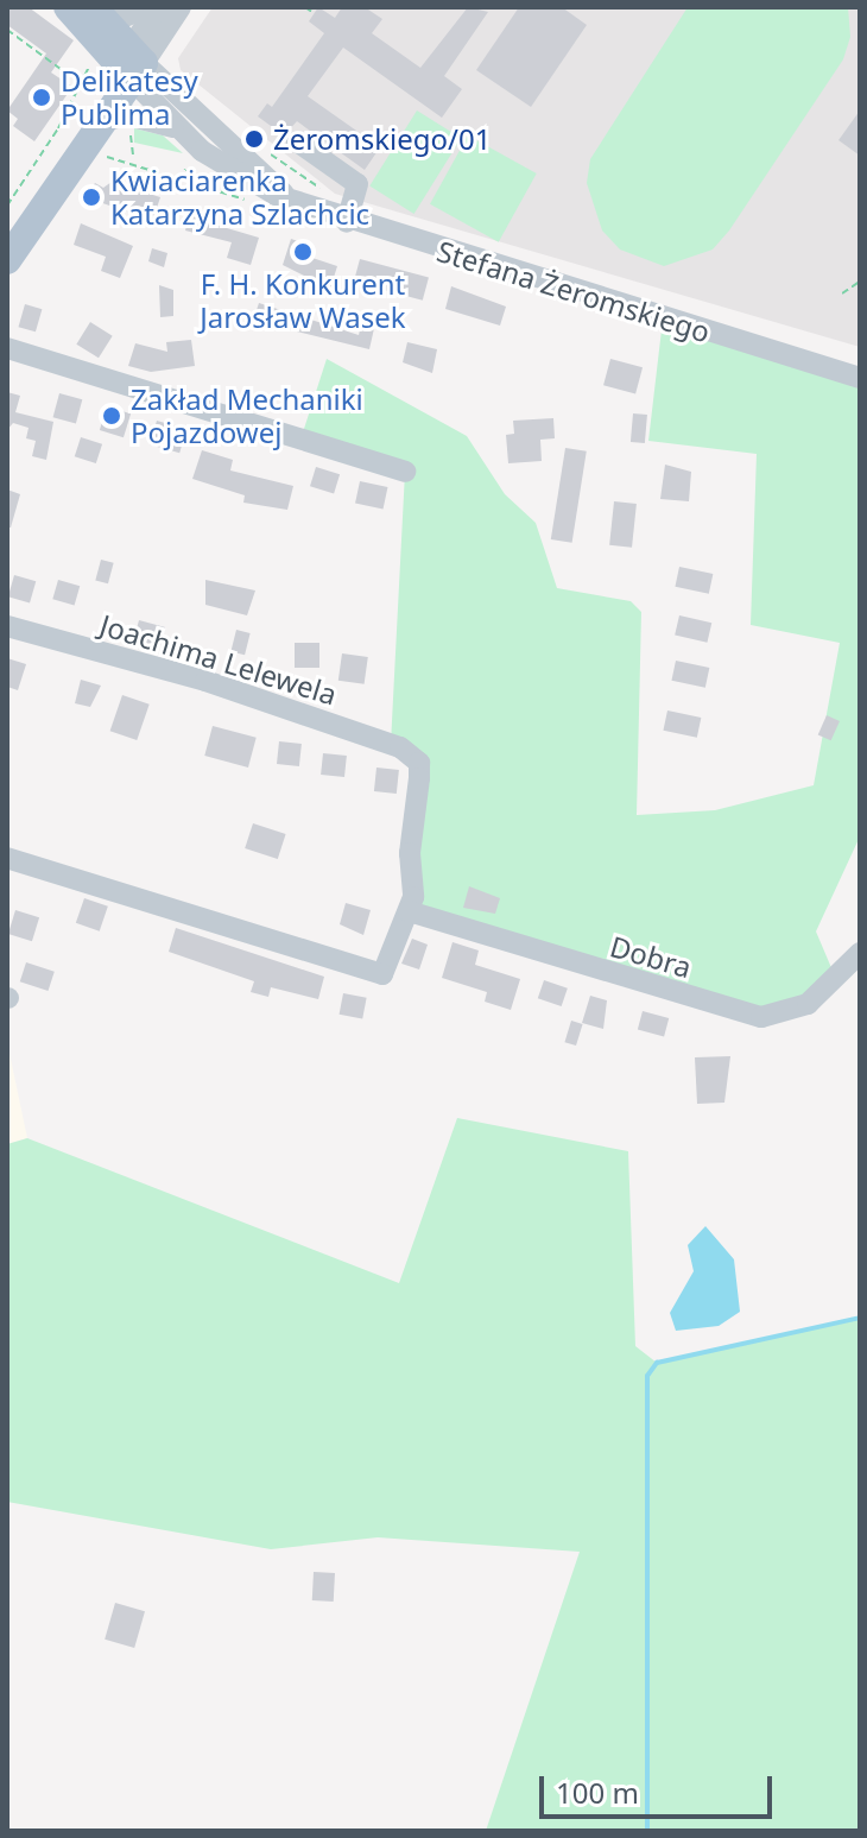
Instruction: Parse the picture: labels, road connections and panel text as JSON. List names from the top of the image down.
{
  "streets": {
    "street": ["Stefana Żeromskiego", "Joachima Lelewela", "Dobra"]
  },
  "crossings": [
    ["Joachima Lelewela", "Dobra"]
  ],
  "places": [
    "Delikatesy Publima",
    "Żeromskiego/01",
    "Kwiaciarenka Katarzyna Szlachcic",
    "F. H. Konkurent Jarosław Wasek",
    "Zakład Mechaniki Pojazdowej"
  ],
  "scale_bar": "100 m"
}
